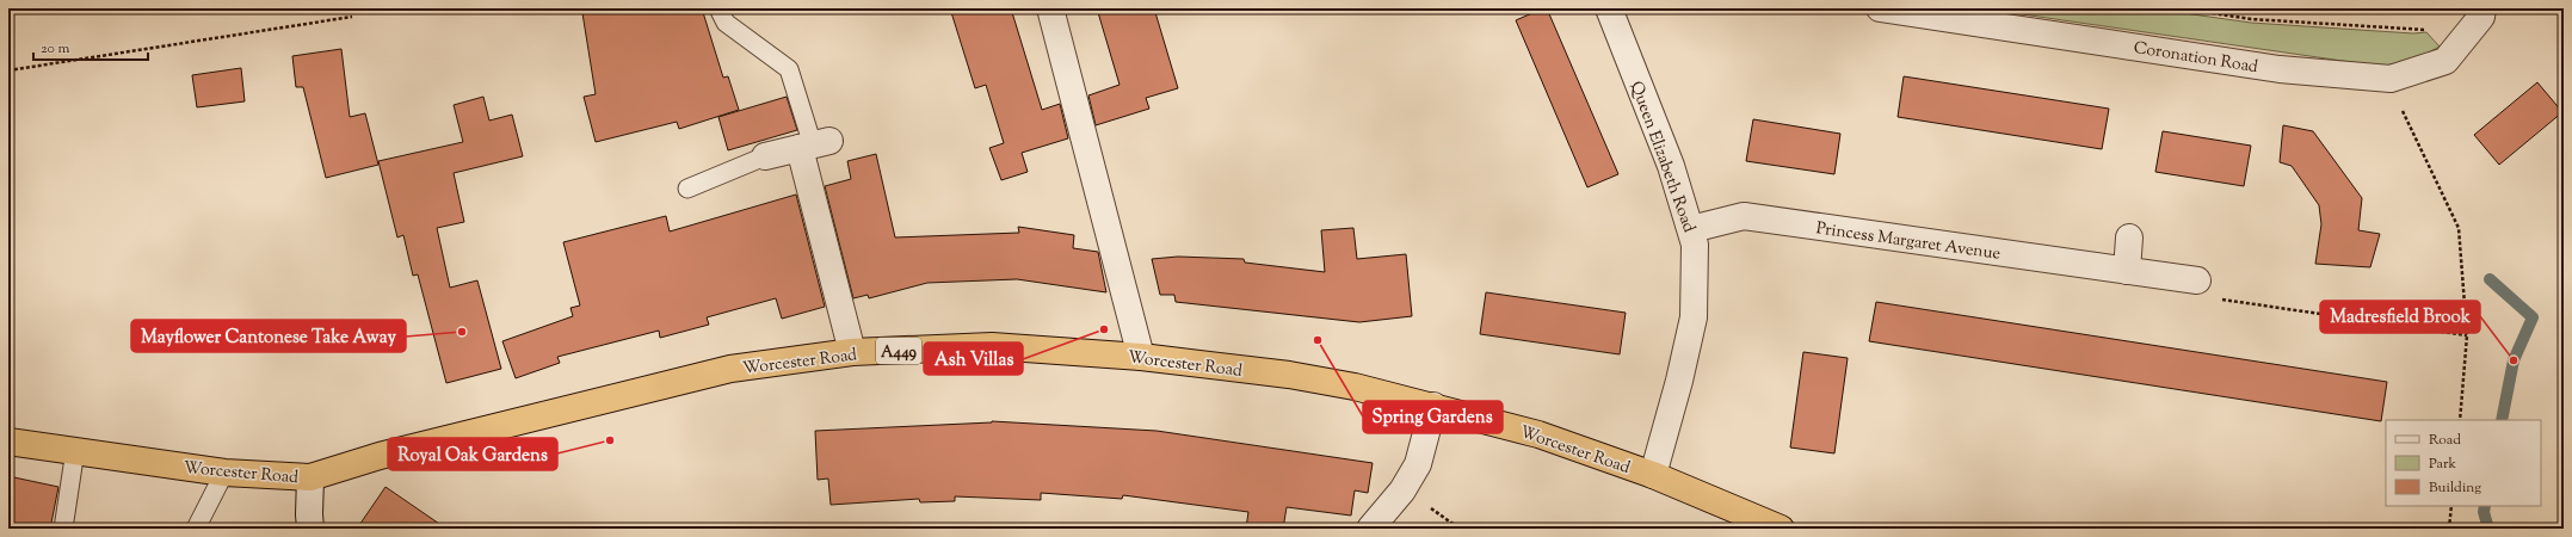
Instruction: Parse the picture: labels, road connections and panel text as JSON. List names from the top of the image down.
{
  "streets": {
    "highway": ["A449", "Worcester Road"],
    "street": ["Coronation Road", "Queen Elizabeth Road", "Princess Margaret Avenue"]
  },
  "crossings": [
    ["Queen Elizabeth Road", "Princess Margaret Avenue"],
    ["Queen Elizabeth Road", "Worcester Road"]
  ],
  "places": [
    "Ash Villas",
    "Mayflower Cantonese Take Away",
    "Spring Gardens",
    "Madresfield Brook",
    "Royal Oak Gardens"
  ],
  "legend": ["Road", "Park", "Building"],
  "scale_bar": "20 m"
}
